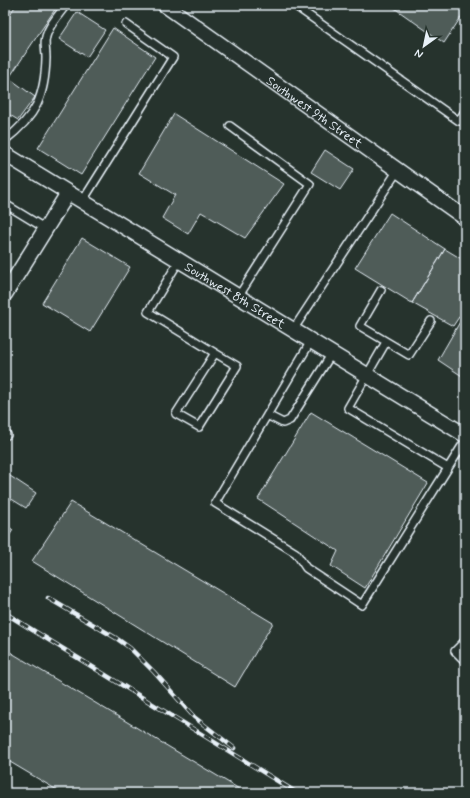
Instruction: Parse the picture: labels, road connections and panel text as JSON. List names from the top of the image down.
{
  "streets": {
    "street": ["Southwest 9th Street", "Southwest 8th Street"]
  },
  "north": "bottom left"
}
